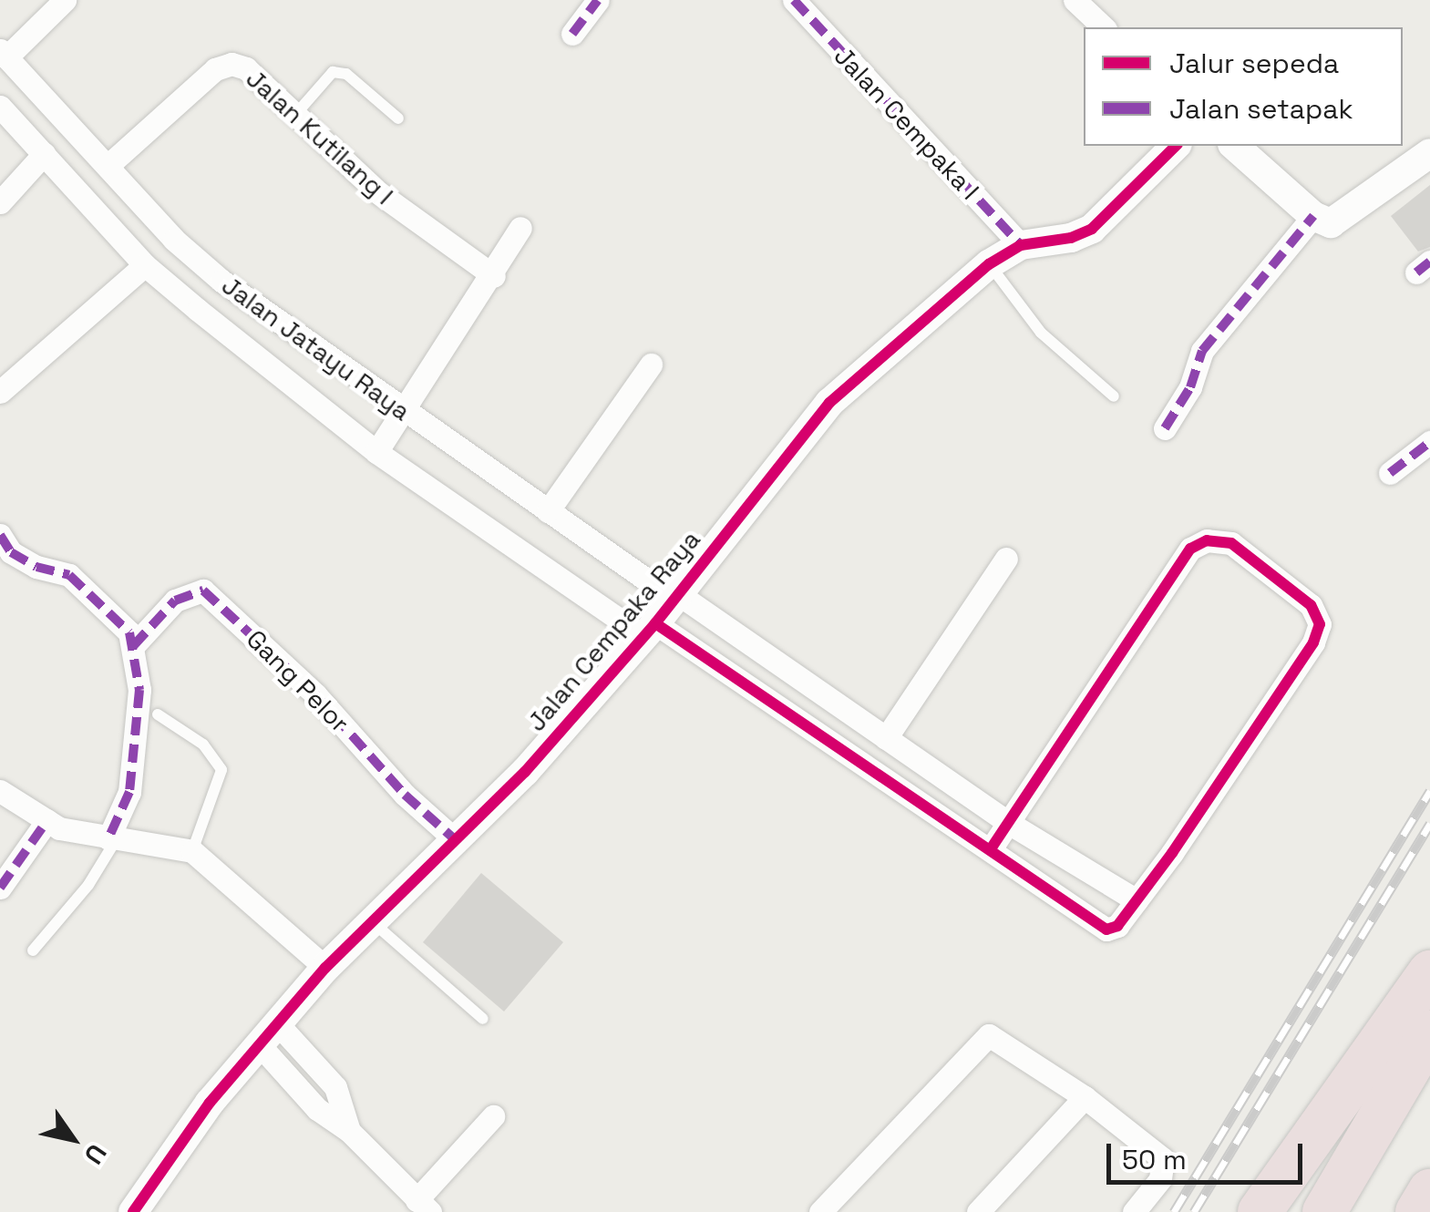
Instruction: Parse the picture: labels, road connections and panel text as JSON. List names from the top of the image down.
{
  "streets": {
    "street": [
      "Jalan Cempaka I",
      "Jalan Kutilang I",
      "Jalan Jatayu Raya",
      "Jalan Cempaka Raya",
      "Gang Pelor"
    ]
  },
  "crossings": [
    ["Jalan Cempaka I", "Jalan Cempaka Raya"],
    ["Jalan Kutilang I", "Jalan Jatayu Raya"],
    ["Jalan Jatayu Raya", "Jalan Cempaka Raya"],
    ["Jalan Cempaka Raya", "Gang Pelor"]
  ],
  "legend": ["Jalur sepeda", "Jalan setapak"],
  "scale_bar": "50 m",
  "north": "bottom right"
}
